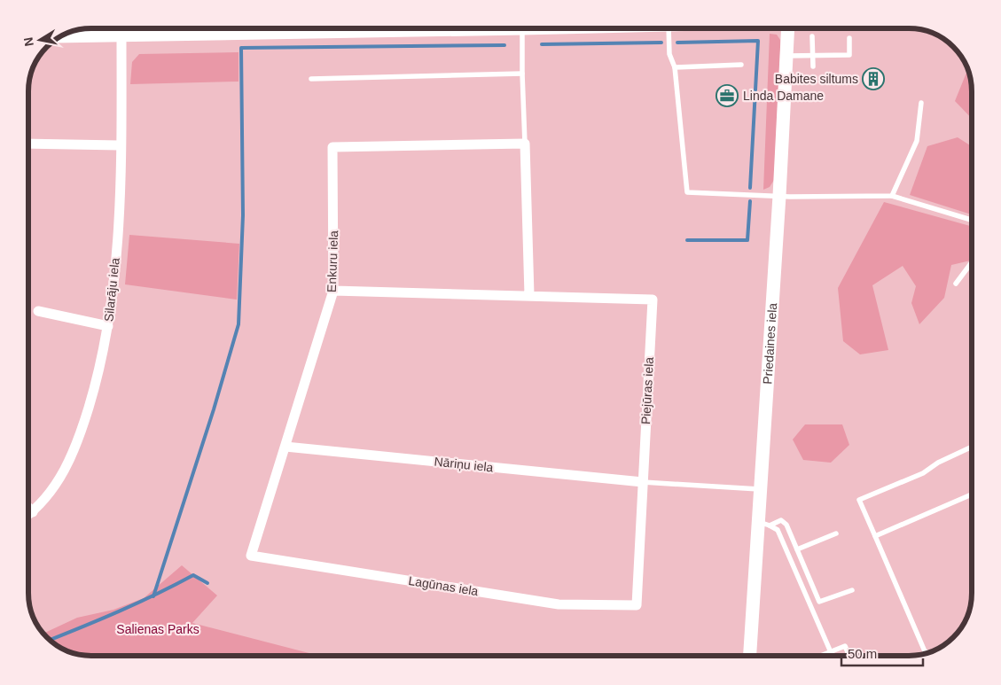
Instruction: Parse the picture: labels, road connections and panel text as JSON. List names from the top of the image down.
{
  "streets": {
    "main road": ["Priedaines iela"],
    "street": [
      "Enkuru iela",
      "Silarāju iela",
      "Piejūras iela",
      "Nāriņu iela",
      "Lagūnas iela"
    ]
  },
  "crossings": [
    ["Enkuru iela", "Piejūras iela"],
    ["Enkuru iela", "Nāriņu iela"],
    ["Enkuru iela", "Lagūnas iela"],
    ["Piejūras iela", "Nāriņu iela"],
    ["Piejūras iela", "Lagūnas iela"]
  ],
  "parks": ["Salienas Parks"],
  "places": {
    "building": ["Babites siltums"],
    "office": ["Linda Damane"]
  },
  "scale_bar": "50 m",
  "north": "left"
}
